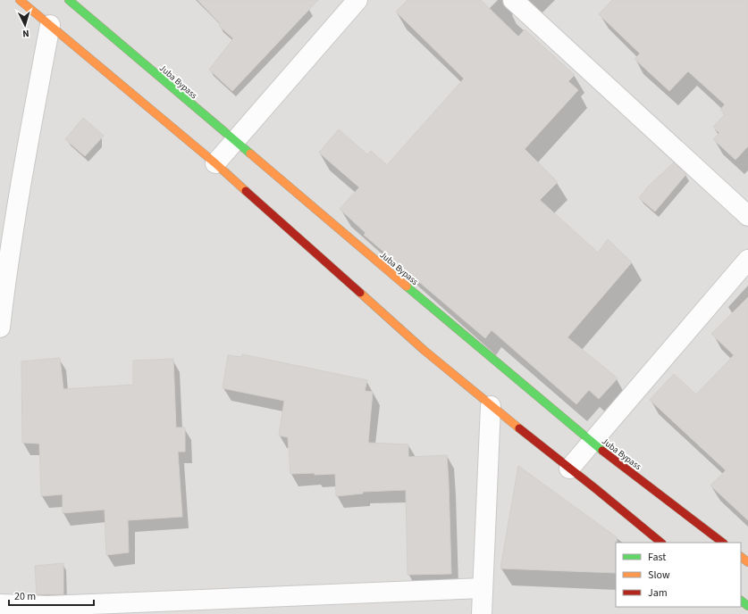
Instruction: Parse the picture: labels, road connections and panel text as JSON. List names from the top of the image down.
{
  "streets": {
    "main road": ["Juba Bypass"]
  },
  "legend": ["Fast", "Slow", "Jam"],
  "scale_bar": "20 m",
  "north": "bottom"
}
